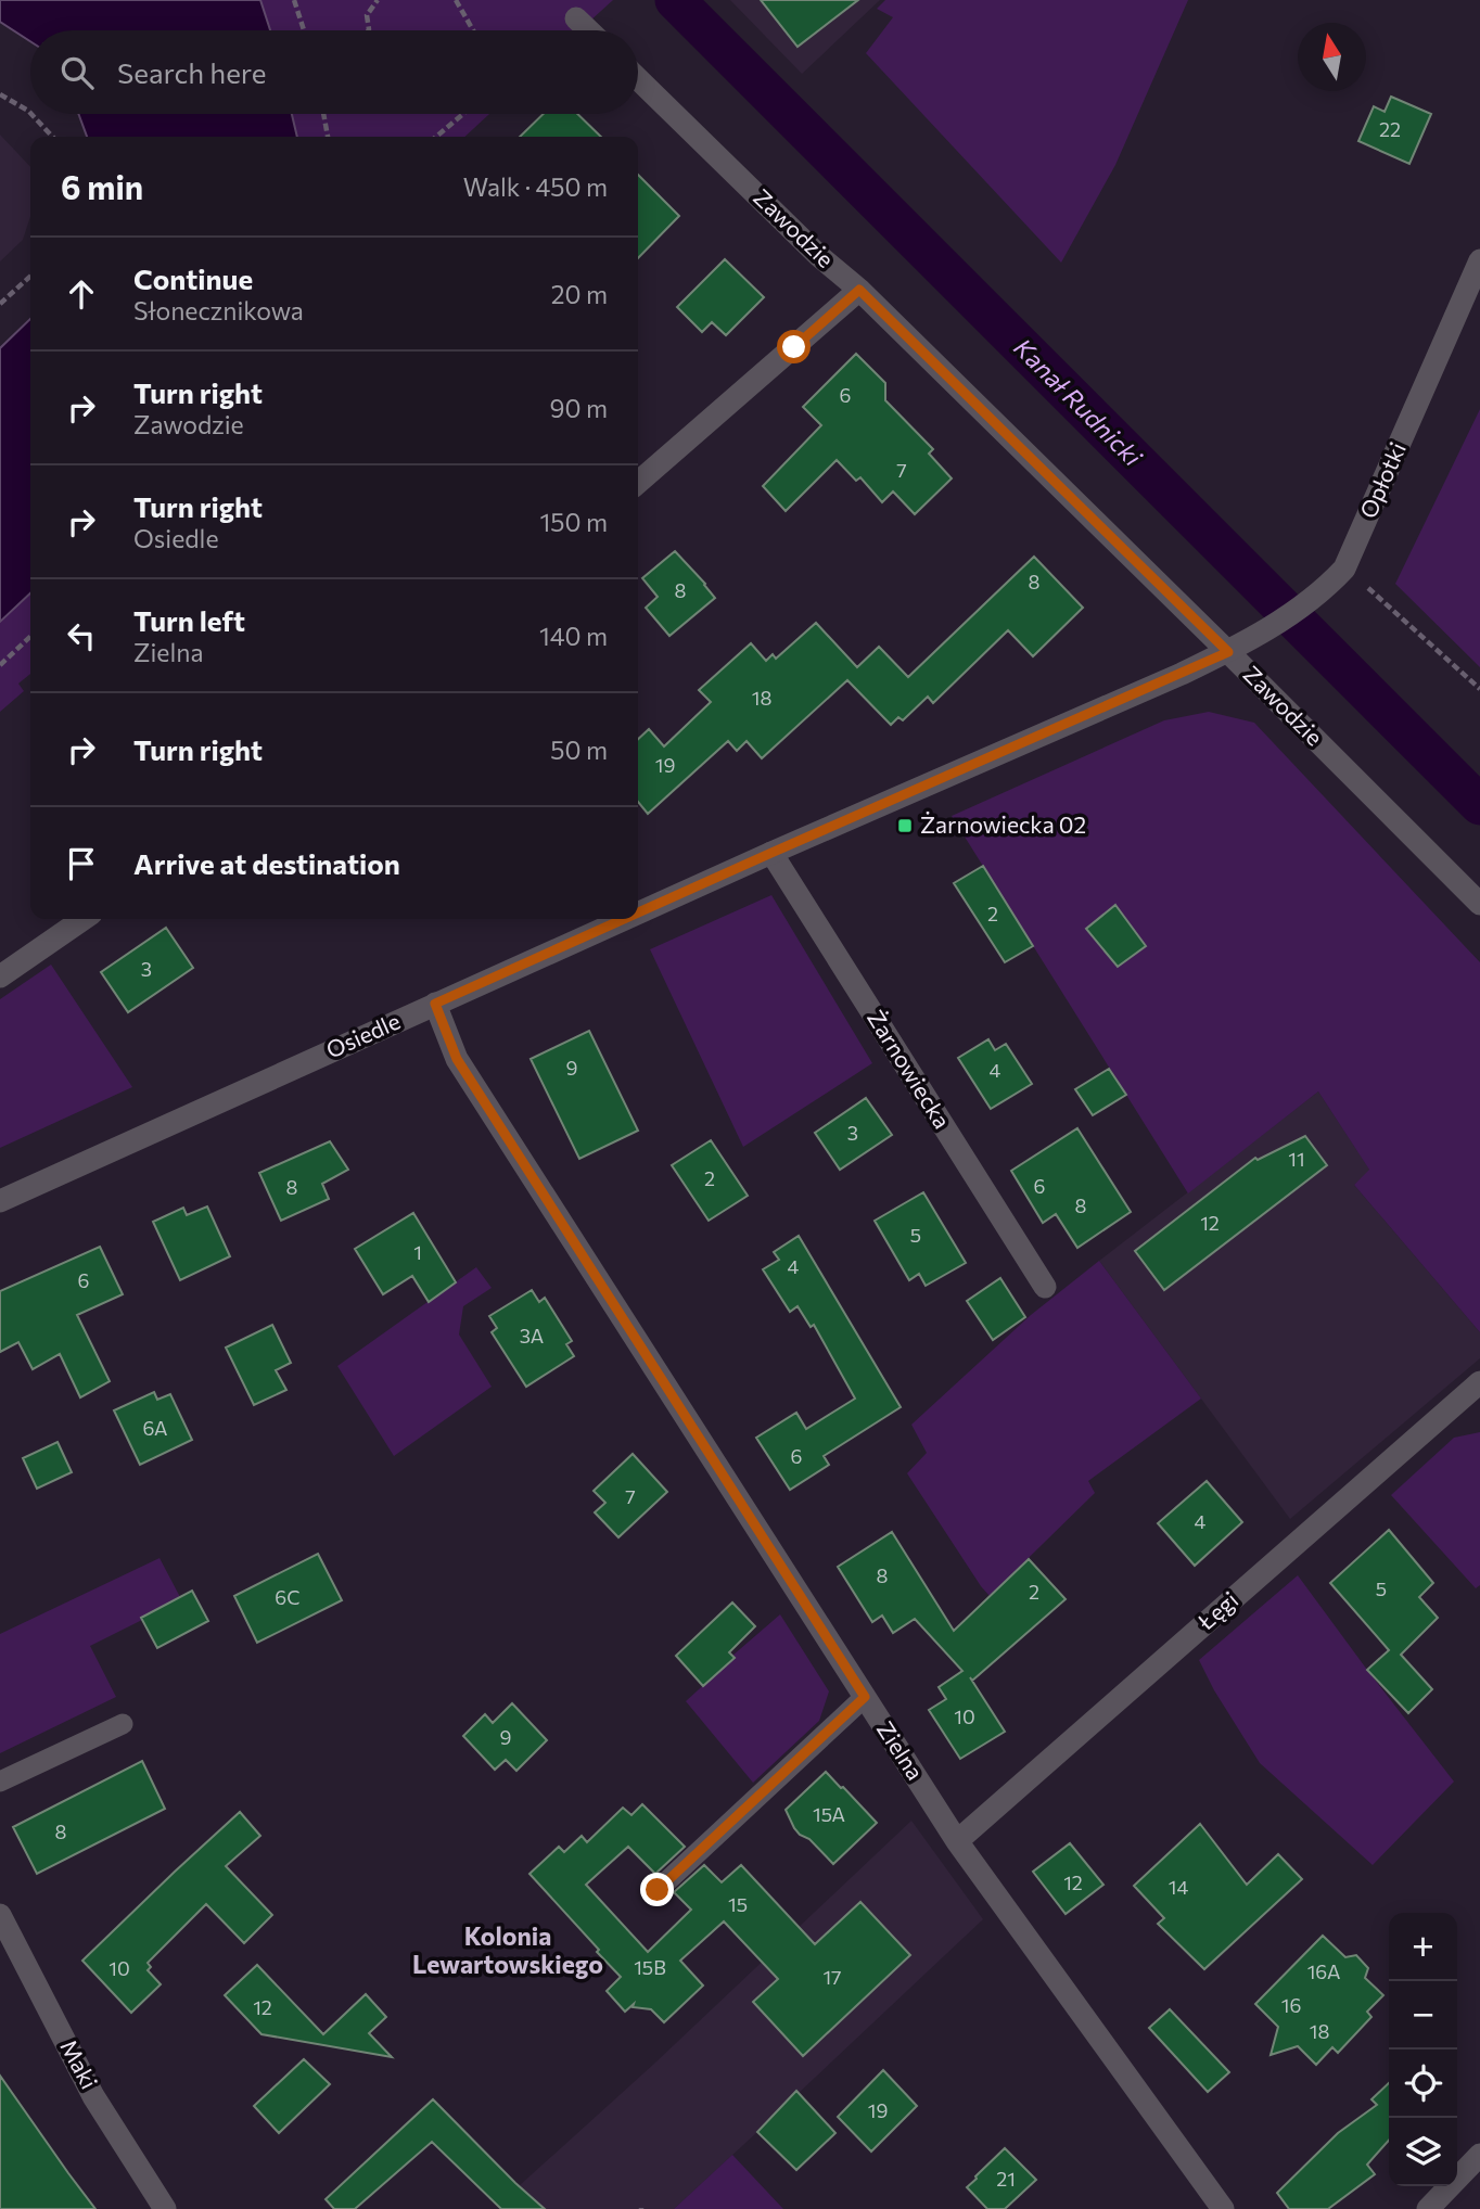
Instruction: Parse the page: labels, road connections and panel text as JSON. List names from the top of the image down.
{
  "streets": {
    "street": [
      "Zawodzie",
      "Opłotki",
      "Osiedle",
      "Żarnowiecka",
      "Łęgi",
      "Zielna",
      "Maki"
    ]
  },
  "crossings": [
    ["Zawodzie", "Opłotki"],
    ["Zawodzie", "Osiedle"],
    ["Opłotki", "Osiedle"],
    ["Osiedle", "Żarnowiecka"],
    ["Osiedle", "Zielna"],
    ["Łęgi", "Zielna"]
  ],
  "districts": ["Kolonia Lewartowskiego"],
  "water": ["Kanał Rudnicki"],
  "places": {
    "transit": ["Żarnowiecka 02"]
  },
  "house_numbers": [
    "22",
    "6",
    "7",
    "8",
    "8",
    "18",
    "19",
    "2",
    "3",
    "9",
    "4",
    "3",
    "11",
    "2",
    "6",
    "8",
    "8",
    "12",
    "5",
    "1",
    "4",
    "6",
    "3A",
    "6A",
    "6",
    "7",
    "4",
    "8",
    "5",
    "2",
    "6C",
    "10",
    "9",
    "15A",
    "8",
    "12",
    "14",
    "15",
    "15B",
    "10",
    "16A",
    "17",
    "16",
    "12",
    "18",
    "19",
    "21"
  ],
  "north": "top",
  "page": {
    "search": "Search here",
    "heading": ["6 min", "Walk · 450 m"],
    "list": [
      ["Continue", "Słonecznikowa", "20 m"],
      ["Turn right", "Zawodzie", "90 m"],
      ["Turn right", "Osiedle", "150 m"],
      ["Turn left", "Zielna", "140 m"],
      ["Turn right", "50 m"],
      "Arrive at destination"
    ],
    "map_buttons": ["+", "−"]
  }
}
